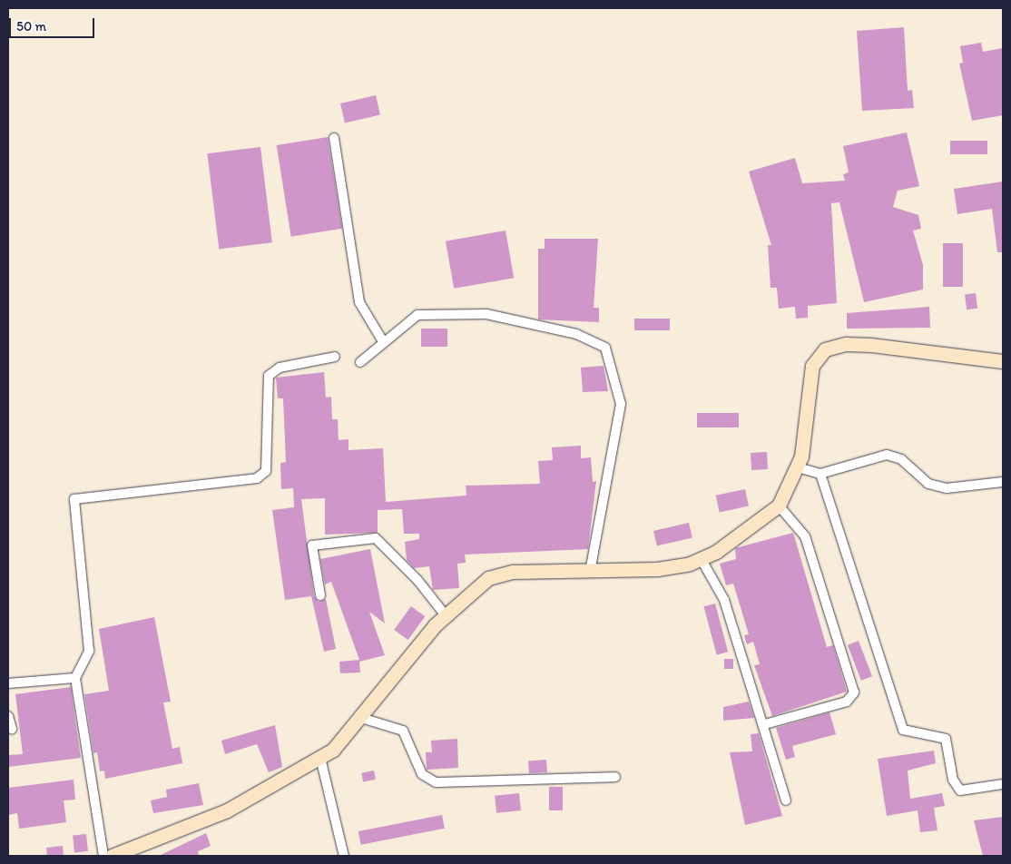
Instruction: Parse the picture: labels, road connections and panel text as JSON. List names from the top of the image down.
{
  "scale_bar": "50 m"
}
